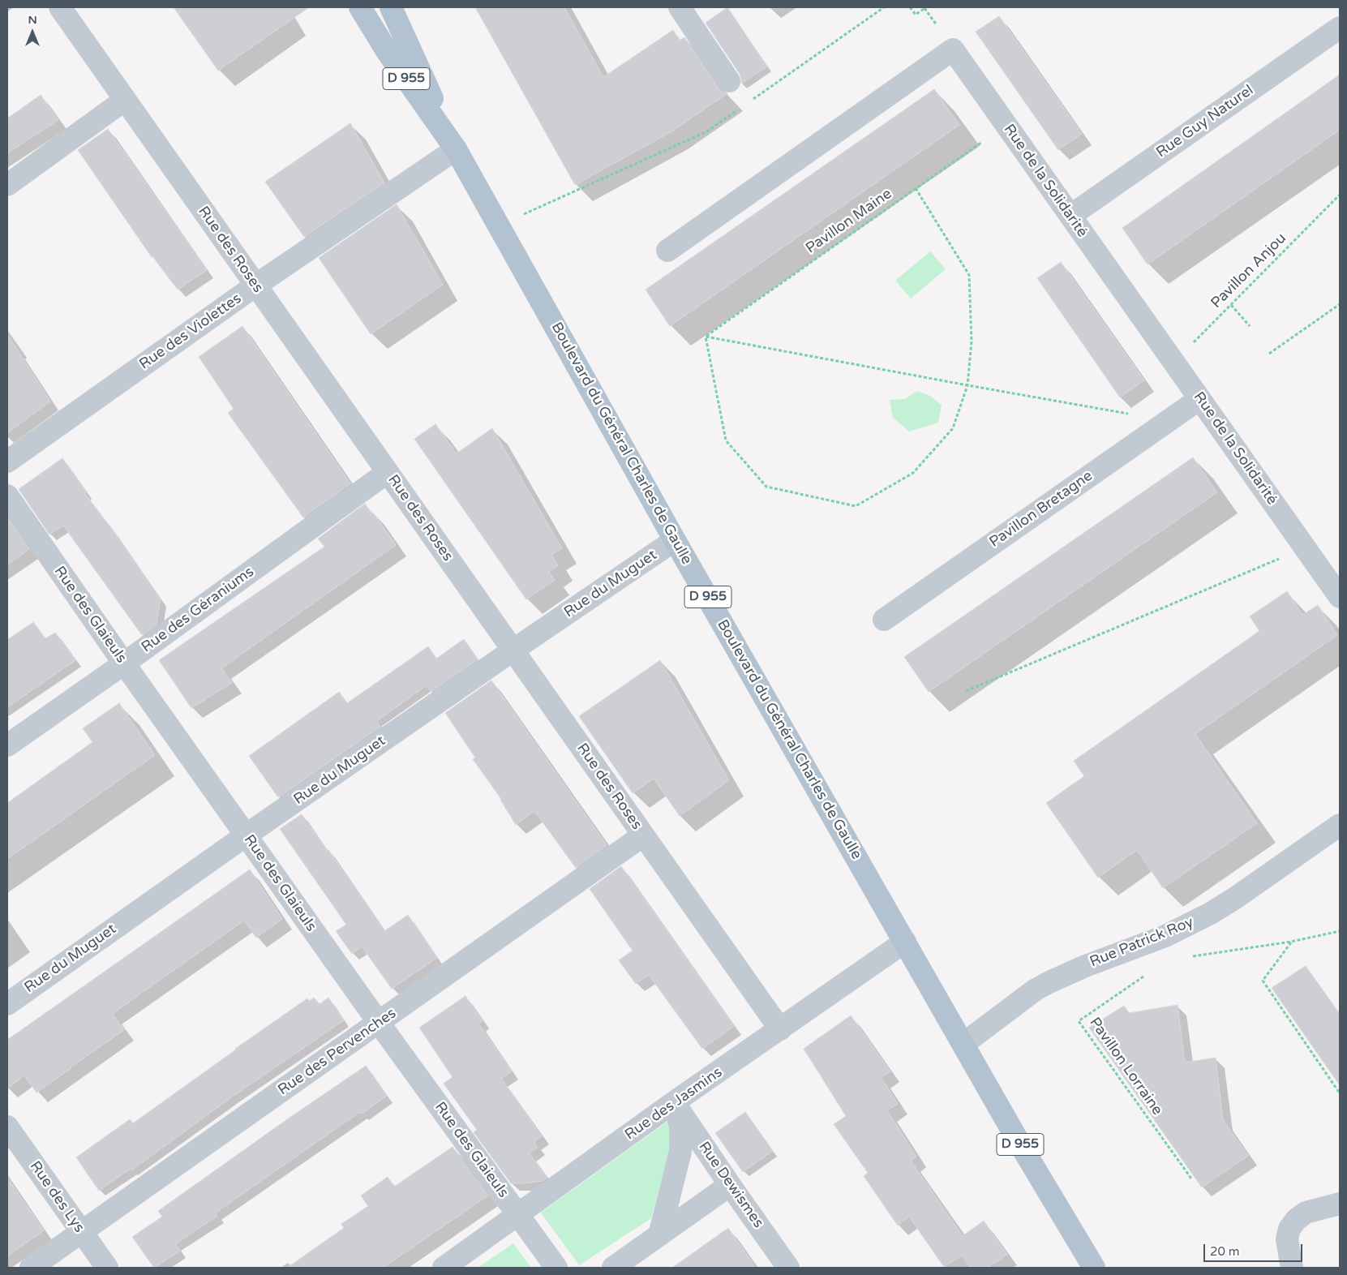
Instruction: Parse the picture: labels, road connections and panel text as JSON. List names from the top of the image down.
{
  "streets": {
    "main road": ["D 955", "Boulevard du Général Charles de Gaulle"],
    "street": [
      "Rue Guy Naturel",
      "Rue de la Solidarité",
      "Rue des Roses",
      "Rue des Violettes",
      "Pavillon Bretagne",
      "Rue du Muguet",
      "Rue des Géraniums",
      "Rue des Glaieuls",
      "Rue Patrick Roy",
      "Rue des Pervenches",
      "Rue des Jasmins",
      "Rue Dewismes",
      "Rue des Lys"
    ],
    "path": ["Pavillon Maine", "Pavillon Anjou", "Pavillon Lorraine"]
  },
  "crossings": [
    ["Rue Guy Naturel", "Rue de la Solidarité"],
    ["Rue de la Solidarité", "Pavillon Maine"],
    ["Rue de la Solidarité", "Pavillon Anjou"],
    ["Rue de la Solidarité", "Pavillon Bretagne"],
    ["Rue des Roses", "Rue des Violettes"],
    ["Rue des Roses", "Rue du Muguet"],
    ["Rue des Roses", "Rue des Géraniums"],
    ["Rue des Roses", "Rue des Pervenches"],
    ["Rue des Roses", "Rue des Jasmins"],
    ["Rue des Violettes", "Boulevard du Général Charles de Gaulle"],
    ["Boulevard du Général Charles de Gaulle", "Rue du Muguet"],
    ["Boulevard du Général Charles de Gaulle", "Rue Patrick Roy"],
    ["Boulevard du Général Charles de Gaulle", "Rue des Jasmins"],
    ["Rue du Muguet", "Rue des Glaieuls"],
    ["Rue des Géraniums", "Rue des Glaieuls"],
    ["Rue des Glaieuls", "Rue des Pervenches"],
    ["Rue des Glaieuls", "Rue des Jasmins"],
    ["Rue des Pervenches", "Rue des Lys"],
    ["Rue des Jasmins", "Rue Dewismes"]
  ],
  "scale_bar": "20 m",
  "north": "top"
}
